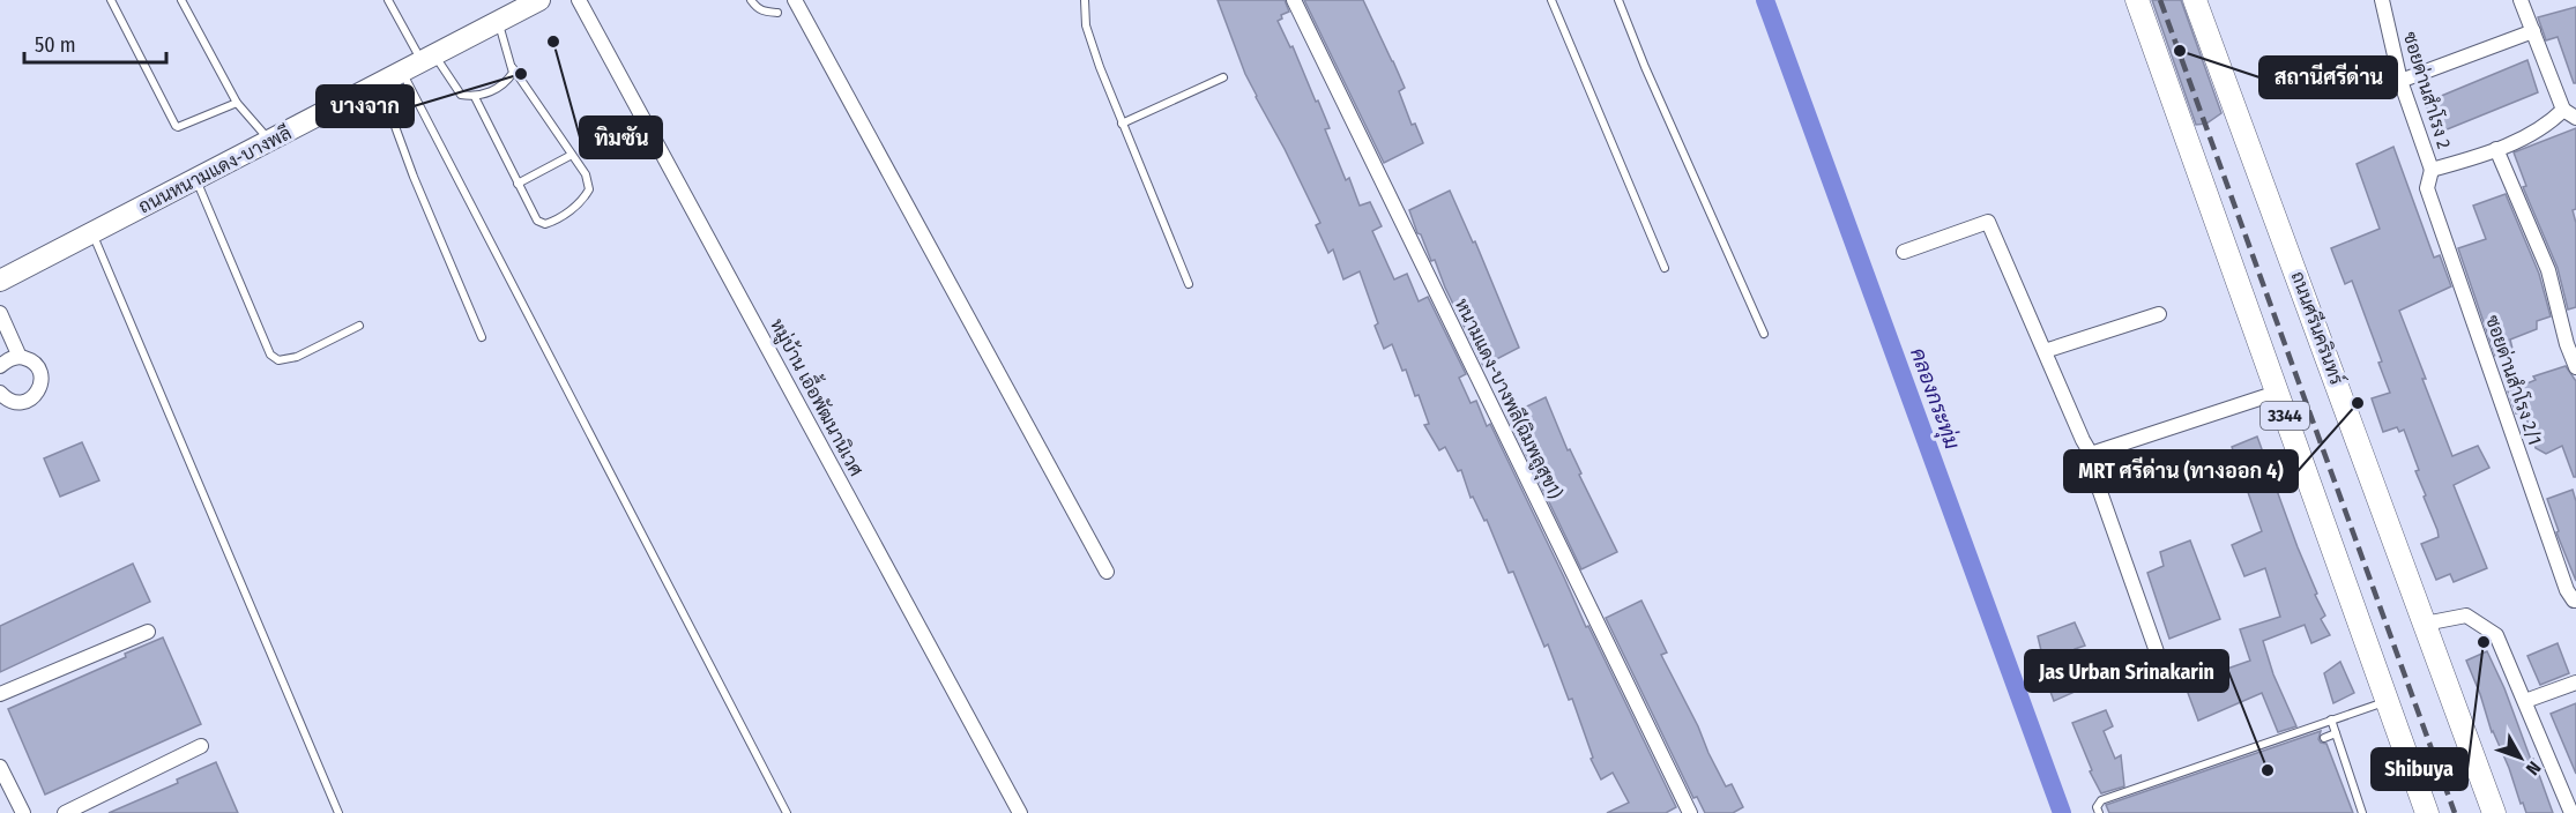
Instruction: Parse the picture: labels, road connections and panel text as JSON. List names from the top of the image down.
{
  "streets": {
    "main road": ["ถนนหนามแดง-บางพลี", "ถนนศรีนครินทร์", "3344"],
    "street": [
      "ซอยด่านสำโรง 2",
      "ซอยด่านสำโรง 2/1",
      "หมู่บ้าน เอื้อพัฒนานิเวศ",
      "หนามแดง-บางพลี(ฉิมพลูสุข1)"
    ]
  },
  "crossings": [
    ["ซอยด่านสำโรง 2", "ซอยด่านสำโรง 2/1"]
  ],
  "water": ["คลองกระทุ่ม"],
  "places": [
    "ทิมซัน",
    "สถานีศรีด่าน",
    "บางจาก",
    "MRT ศรีด่าน (ทางออก 4)",
    "Shibuya",
    "Jas Urban Srinakarin"
  ],
  "scale_bar": "50 m",
  "north": "bottom right"
}
